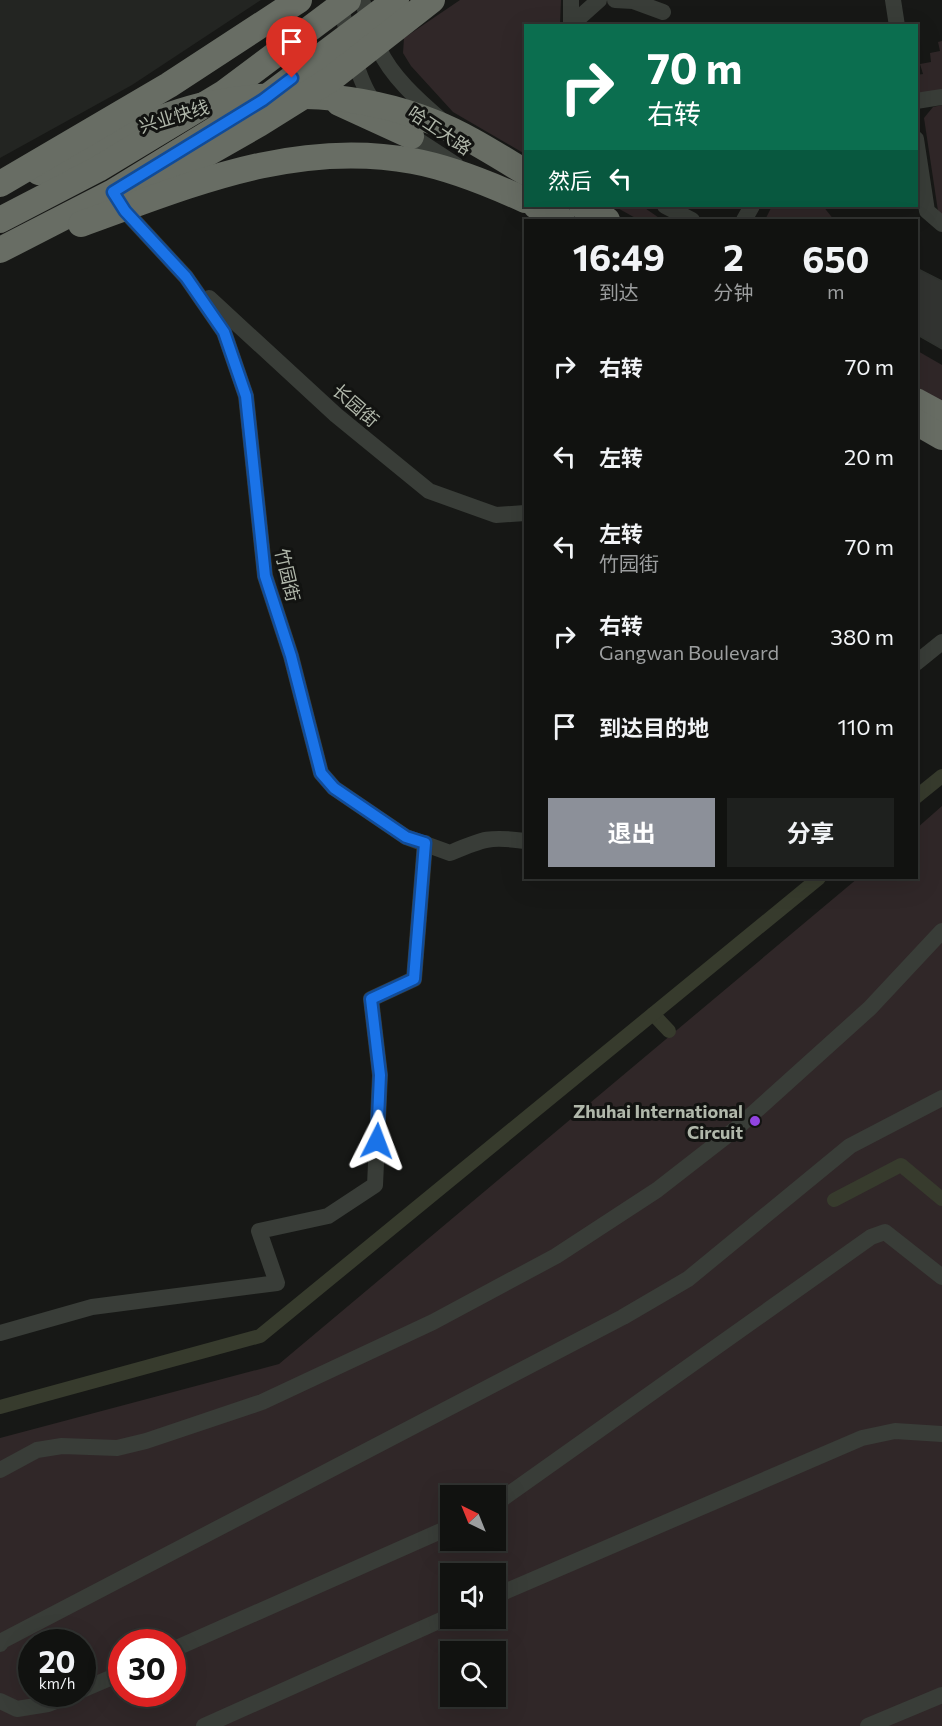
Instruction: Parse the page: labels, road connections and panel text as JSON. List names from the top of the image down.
{
  "streets": {
    "highway": ["兴业快线"],
    "street": ["哈工大路", "长园街", "竹园街"]
  },
  "crossings": [
    ["长园街", "竹园街"]
  ],
  "places": ["Zhuhai International Circuit"],
  "north": "top left",
  "page": {
    "turn": ["70 m", "右转"],
    "then": "然后",
    "eta": [
      "16:49",
      "到达",
      "2",
      "分钟",
      "650",
      "m"
    ],
    "list": [
      {
        "name": "右转",
        "value": "70 m"
      },
      {
        "name": "左转",
        "value": "20 m"
      },
      {
        "name": "左转",
        "note": "竹园街",
        "value": "70 m"
      },
      {
        "name": "右转",
        "note": "Gangwan Boulevard",
        "value": "380 m"
      },
      {
        "name": "到达目的地",
        "value": "110 m"
      }
    ],
    "buttons": ["退出", "分享"],
    "speed": "20 km/h",
    "limit": "30"
  }
}
